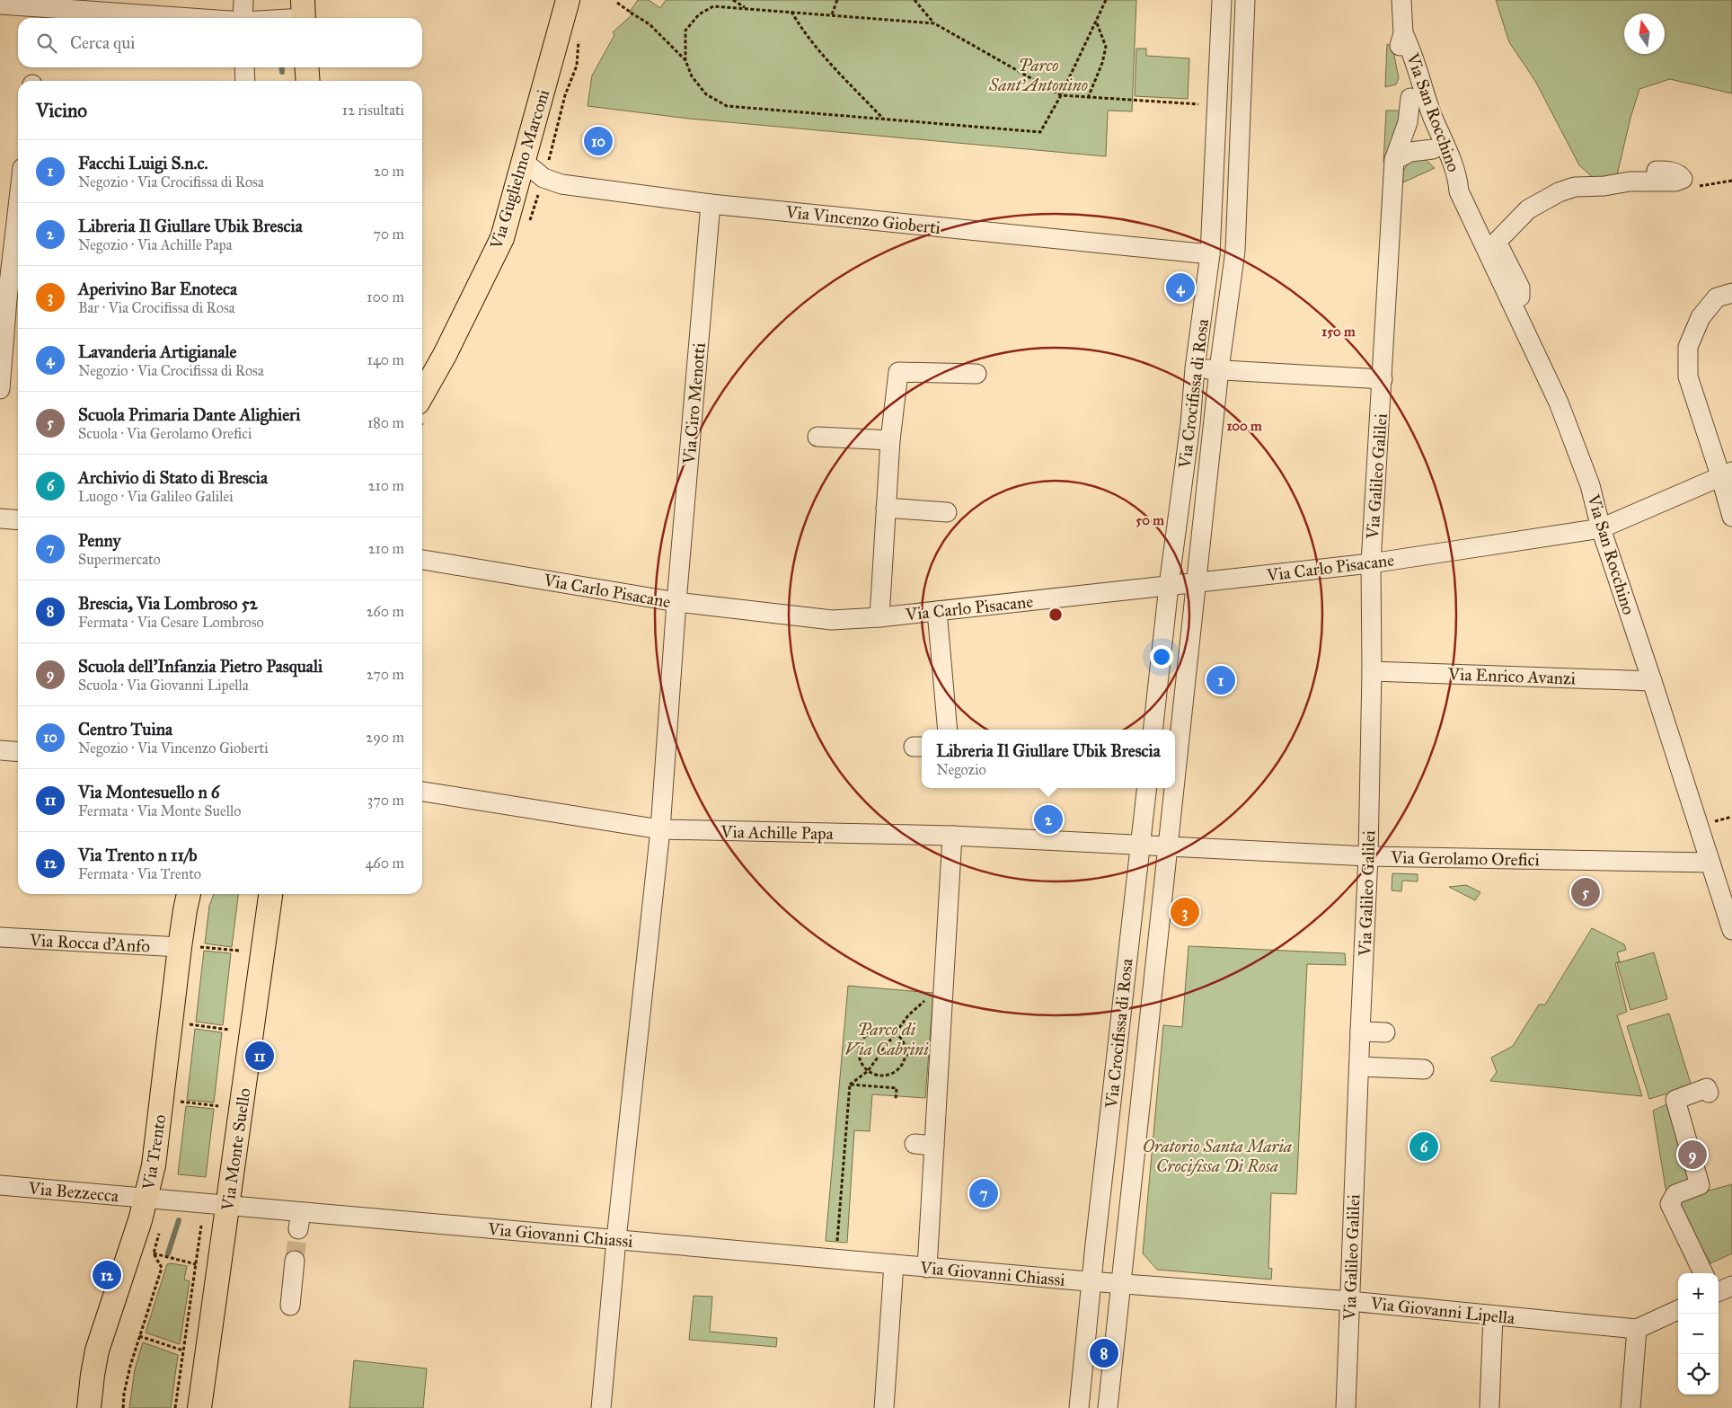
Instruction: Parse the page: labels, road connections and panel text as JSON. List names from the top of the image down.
{
  "streets": {
    "main road": ["Via Guglielmo Marconi", "Via Monte Suello", "Via Trento"],
    "street": [
      "Via San Rocchino",
      "Via Vincenzo Gioberti",
      "Via Crocifissa di Rosa",
      "Via Ciro Menotti",
      "Via Galileo Galilei",
      "Via Carlo Pisacane",
      "Via Enrico Avanzi",
      "Via Achille Papa",
      "Via Gerolamo Orefici",
      "Via Rocca d'Anfo",
      "Via Bezzecca",
      "Via Giovanni Chiassi",
      "Via Giovanni Lipella"
    ]
  },
  "crossings": [
    ["Via San Rocchino", "Via Galileo Galilei"],
    ["Via San Rocchino", "Via Carlo Pisacane"],
    ["Via San Rocchino", "Via Enrico Avanzi"],
    ["Via San Rocchino", "Via Gerolamo Orefici"],
    ["Via Guglielmo Marconi", "Via Vincenzo Gioberti"],
    ["Via Vincenzo Gioberti", "Via Crocifissa di Rosa"],
    ["Via Vincenzo Gioberti", "Via Ciro Menotti"],
    ["Via Crocifissa di Rosa", "Via Carlo Pisacane"],
    ["Via Crocifissa di Rosa", "Via Achille Papa"],
    ["Via Crocifissa di Rosa", "Via Gerolamo Orefici"],
    ["Via Crocifissa di Rosa", "Via Giovanni Chiassi"],
    ["Via Crocifissa di Rosa", "Via Giovanni Lipella"],
    ["Via Ciro Menotti", "Via Carlo Pisacane"],
    ["Via Ciro Menotti", "Via Achille Papa"],
    ["Via Ciro Menotti", "Via Giovanni Chiassi"],
    ["Via Galileo Galilei", "Via Carlo Pisacane"],
    ["Via Galileo Galilei", "Via Enrico Avanzi"],
    ["Via Galileo Galilei", "Via Gerolamo Orefici"],
    ["Via Galileo Galilei", "Via Giovanni Lipella"],
    ["Via Achille Papa", "Via Gerolamo Orefici"],
    ["Via Rocca d'Anfo", "Via Trento"],
    ["Via Monte Suello", "Via Bezzecca"],
    ["Via Monte Suello", "Via Giovanni Chiassi"],
    ["Via Trento", "Via Bezzecca"],
    ["Via Bezzecca", "Via Giovanni Chiassi"],
    ["Via Giovanni Chiassi", "Via Giovanni Lipella"]
  ],
  "parks": ["Parco Sant'Antonino", "Parco di Via Cabrini", "Oratorio Santa Maria Crocifissa Di Rosa"],
  "north": "top",
  "page": {
    "search": "Cerca qui",
    "heading": ["Vicino", "12 risultati"],
    "pins": [
      "10",
      "4",
      "1",
      "2",
      "5",
      "3",
      "11",
      "6",
      "9",
      "7",
      "12",
      "8"
    ],
    "list": [
      {
        "mark": "1",
        "name": "Facchi Luigi S.n.c.",
        "note": "Negozio · Via Crocifissa di Rosa",
        "value": "20 m"
      },
      {
        "mark": "2",
        "name": "Libreria Il Giullare Ubik Brescia",
        "note": "Negozio · Via Achille Papa",
        "value": "70 m"
      },
      {
        "mark": "3",
        "name": "Aperivino Bar Enoteca",
        "note": "Bar · Via Crocifissa di Rosa",
        "value": "100 m"
      },
      {
        "mark": "4",
        "name": "Lavanderia Artigianale",
        "note": "Negozio · Via Crocifissa di Rosa",
        "value": "140 m"
      },
      {
        "mark": "5",
        "name": "Scuola Primaria Dante Alighieri",
        "note": "Scuola · Via Gerolamo Orefici",
        "value": "180 m"
      },
      {
        "mark": "6",
        "name": "Archivio di Stato di Brescia",
        "note": "Luogo · Via Galileo Galilei",
        "value": "210 m"
      },
      {
        "mark": "7",
        "name": "Penny",
        "note": "Supermercato",
        "value": "210 m"
      },
      {
        "mark": "8",
        "name": "Brescia, Via Lombroso 52",
        "note": "Fermata · Via Cesare Lombroso",
        "value": "260 m"
      },
      {
        "mark": "9",
        "name": "Scuola dell'Infanzia Pietro Pasquali",
        "note": "Scuola · Via Giovanni Lipella",
        "value": "270 m"
      },
      {
        "mark": "10",
        "name": "Centro Tuina",
        "note": "Negozio · Via Vincenzo Gioberti",
        "value": "290 m"
      },
      {
        "mark": "11",
        "name": "Via Montesuello n 6",
        "note": "Fermata · Via Monte Suello",
        "value": "370 m"
      },
      {
        "mark": "12",
        "name": "Via Trento n 11/b",
        "note": "Fermata · Via Trento",
        "value": "460 m"
      }
    ],
    "popup": ["Libreria Il Giullare Ubik Brescia", "Negozio"],
    "map_buttons": ["+", "−"]
  },
  "rings": ["150 m", "100 m", "50 m"]
}
